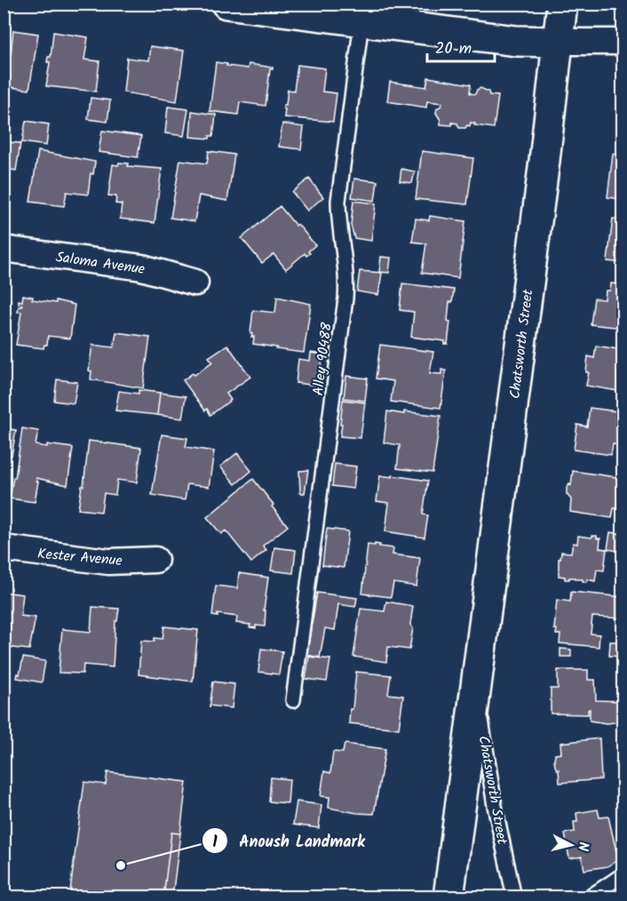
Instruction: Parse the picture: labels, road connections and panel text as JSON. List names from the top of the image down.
{
  "streets": {
    "main road": ["Chatsworth Street"],
    "street": ["Saloma Avenue", "Kester Avenue"],
    "lane": ["Alley 90488"]
  },
  "places": ["Anoush Landmark"],
  "scale_bar": "20 m",
  "north": "right"
}
